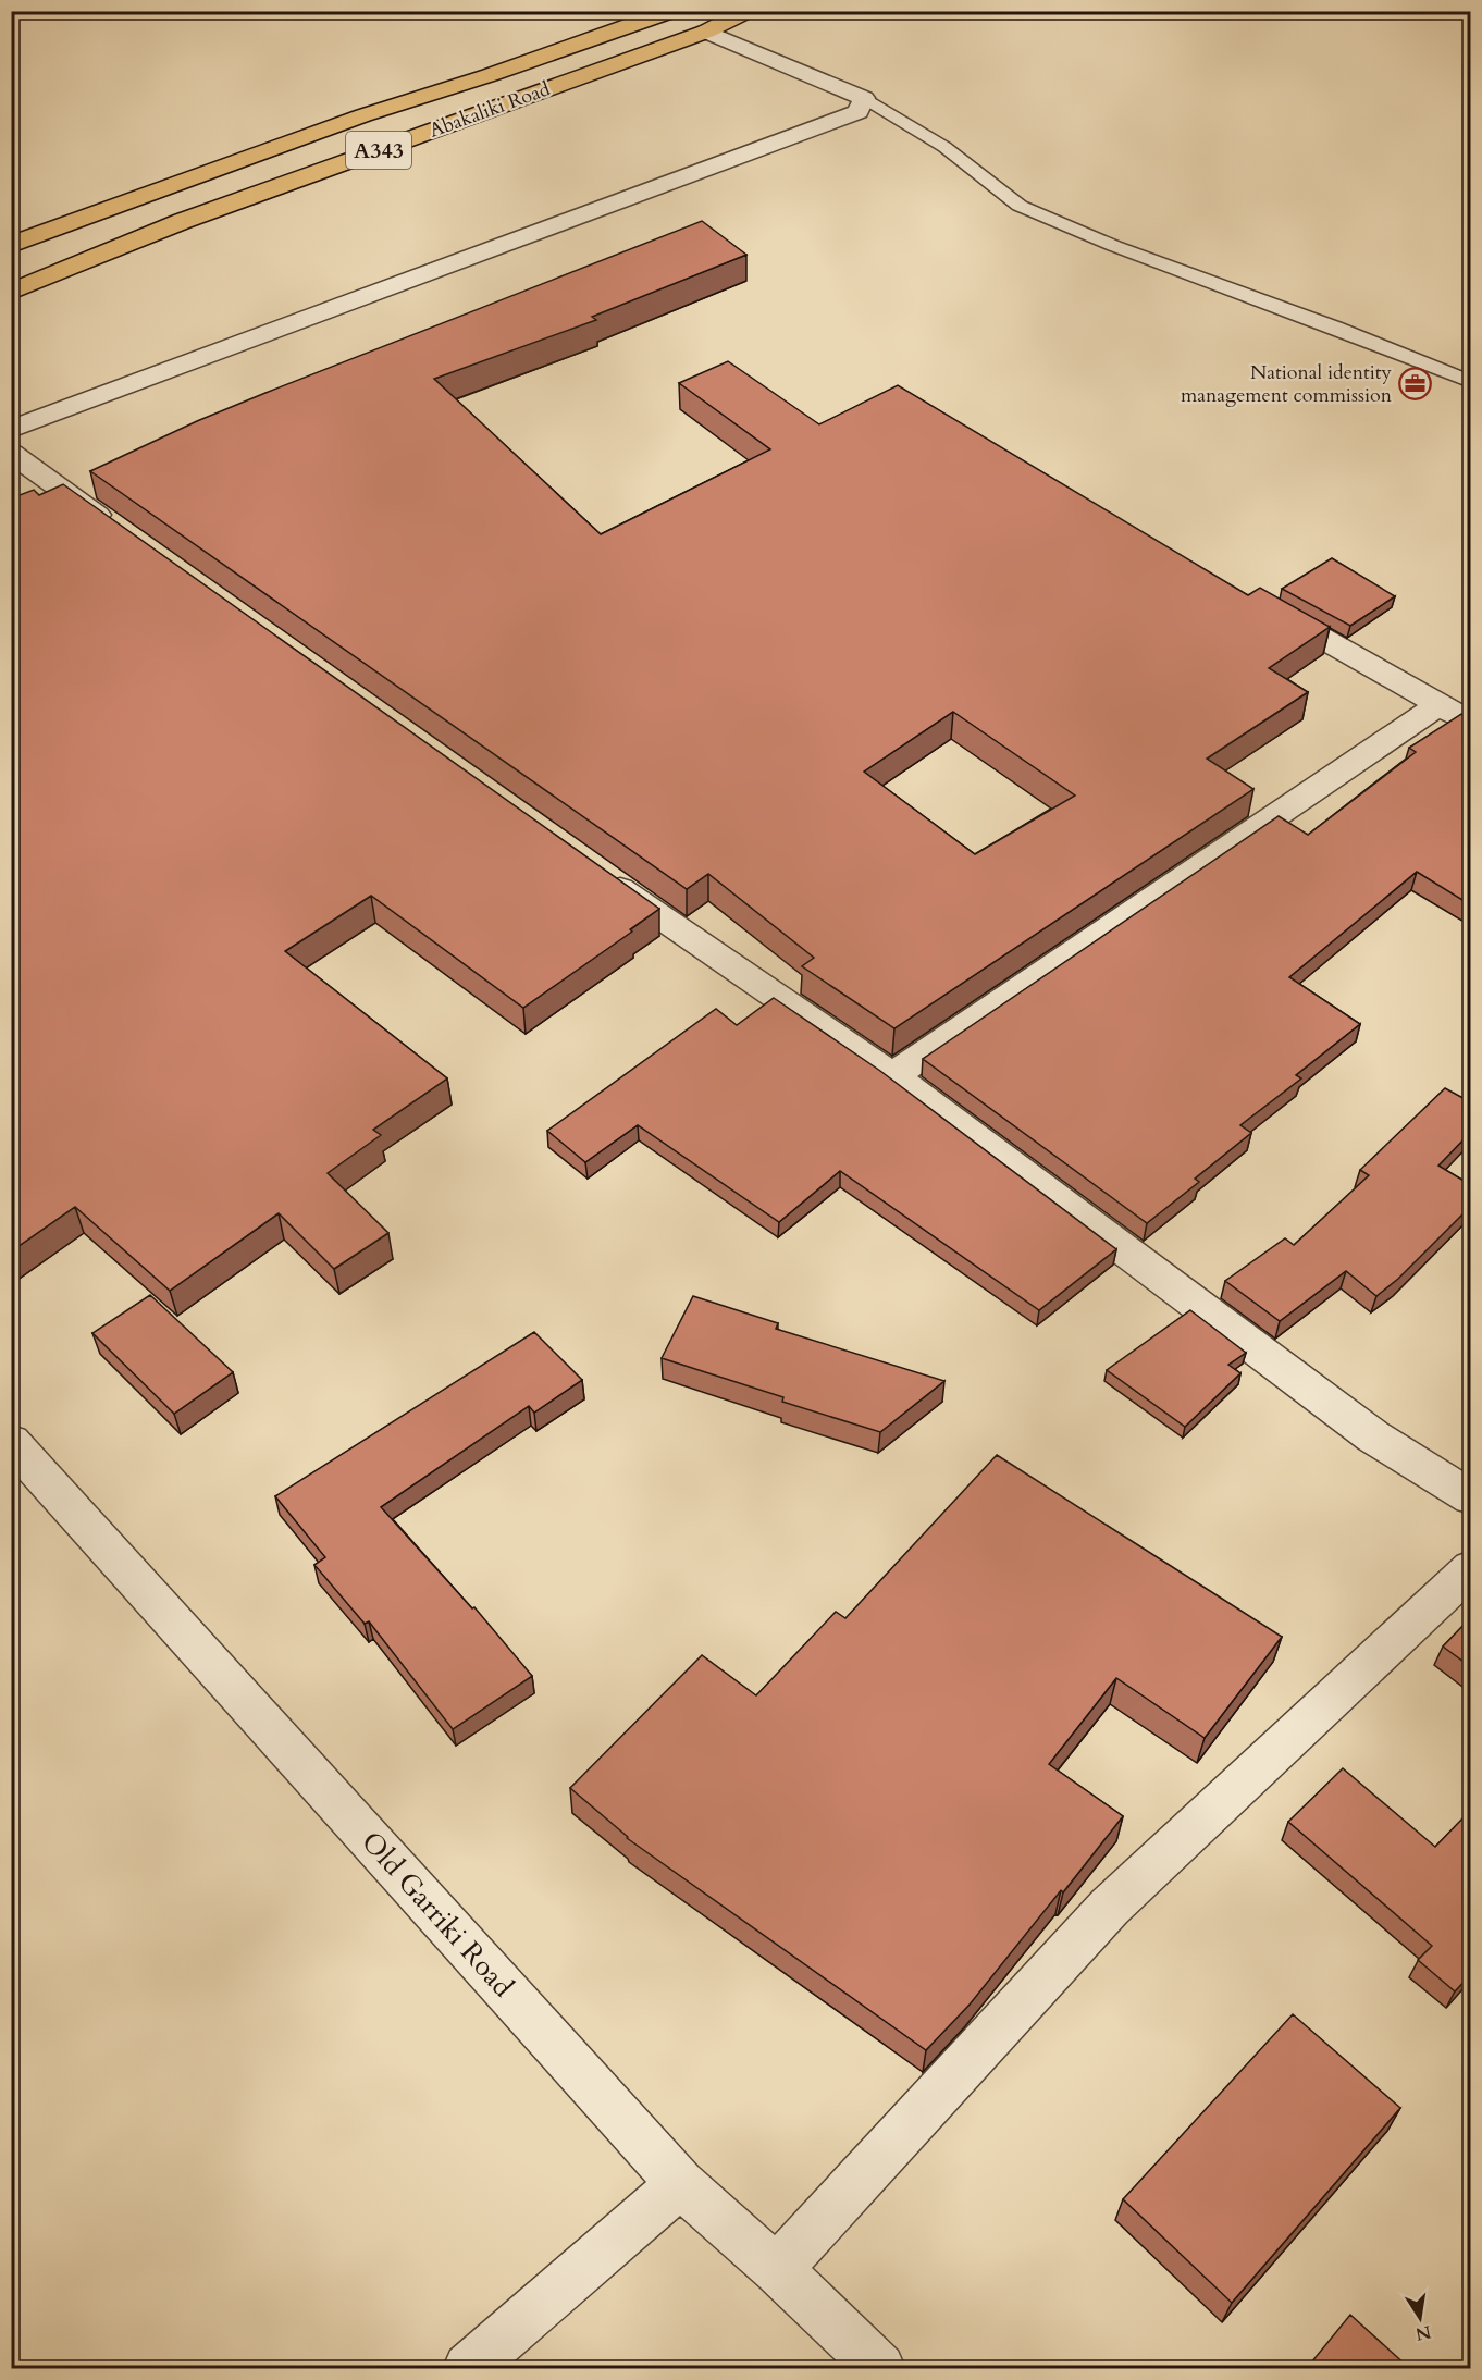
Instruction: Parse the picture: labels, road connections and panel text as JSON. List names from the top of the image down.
{
  "streets": {
    "highway": ["Abakaliki Road", "A343"],
    "street": ["Old Garriki Road"]
  },
  "places": {
    "office": ["National identity management commission"]
  },
  "north": "bottom"
}
